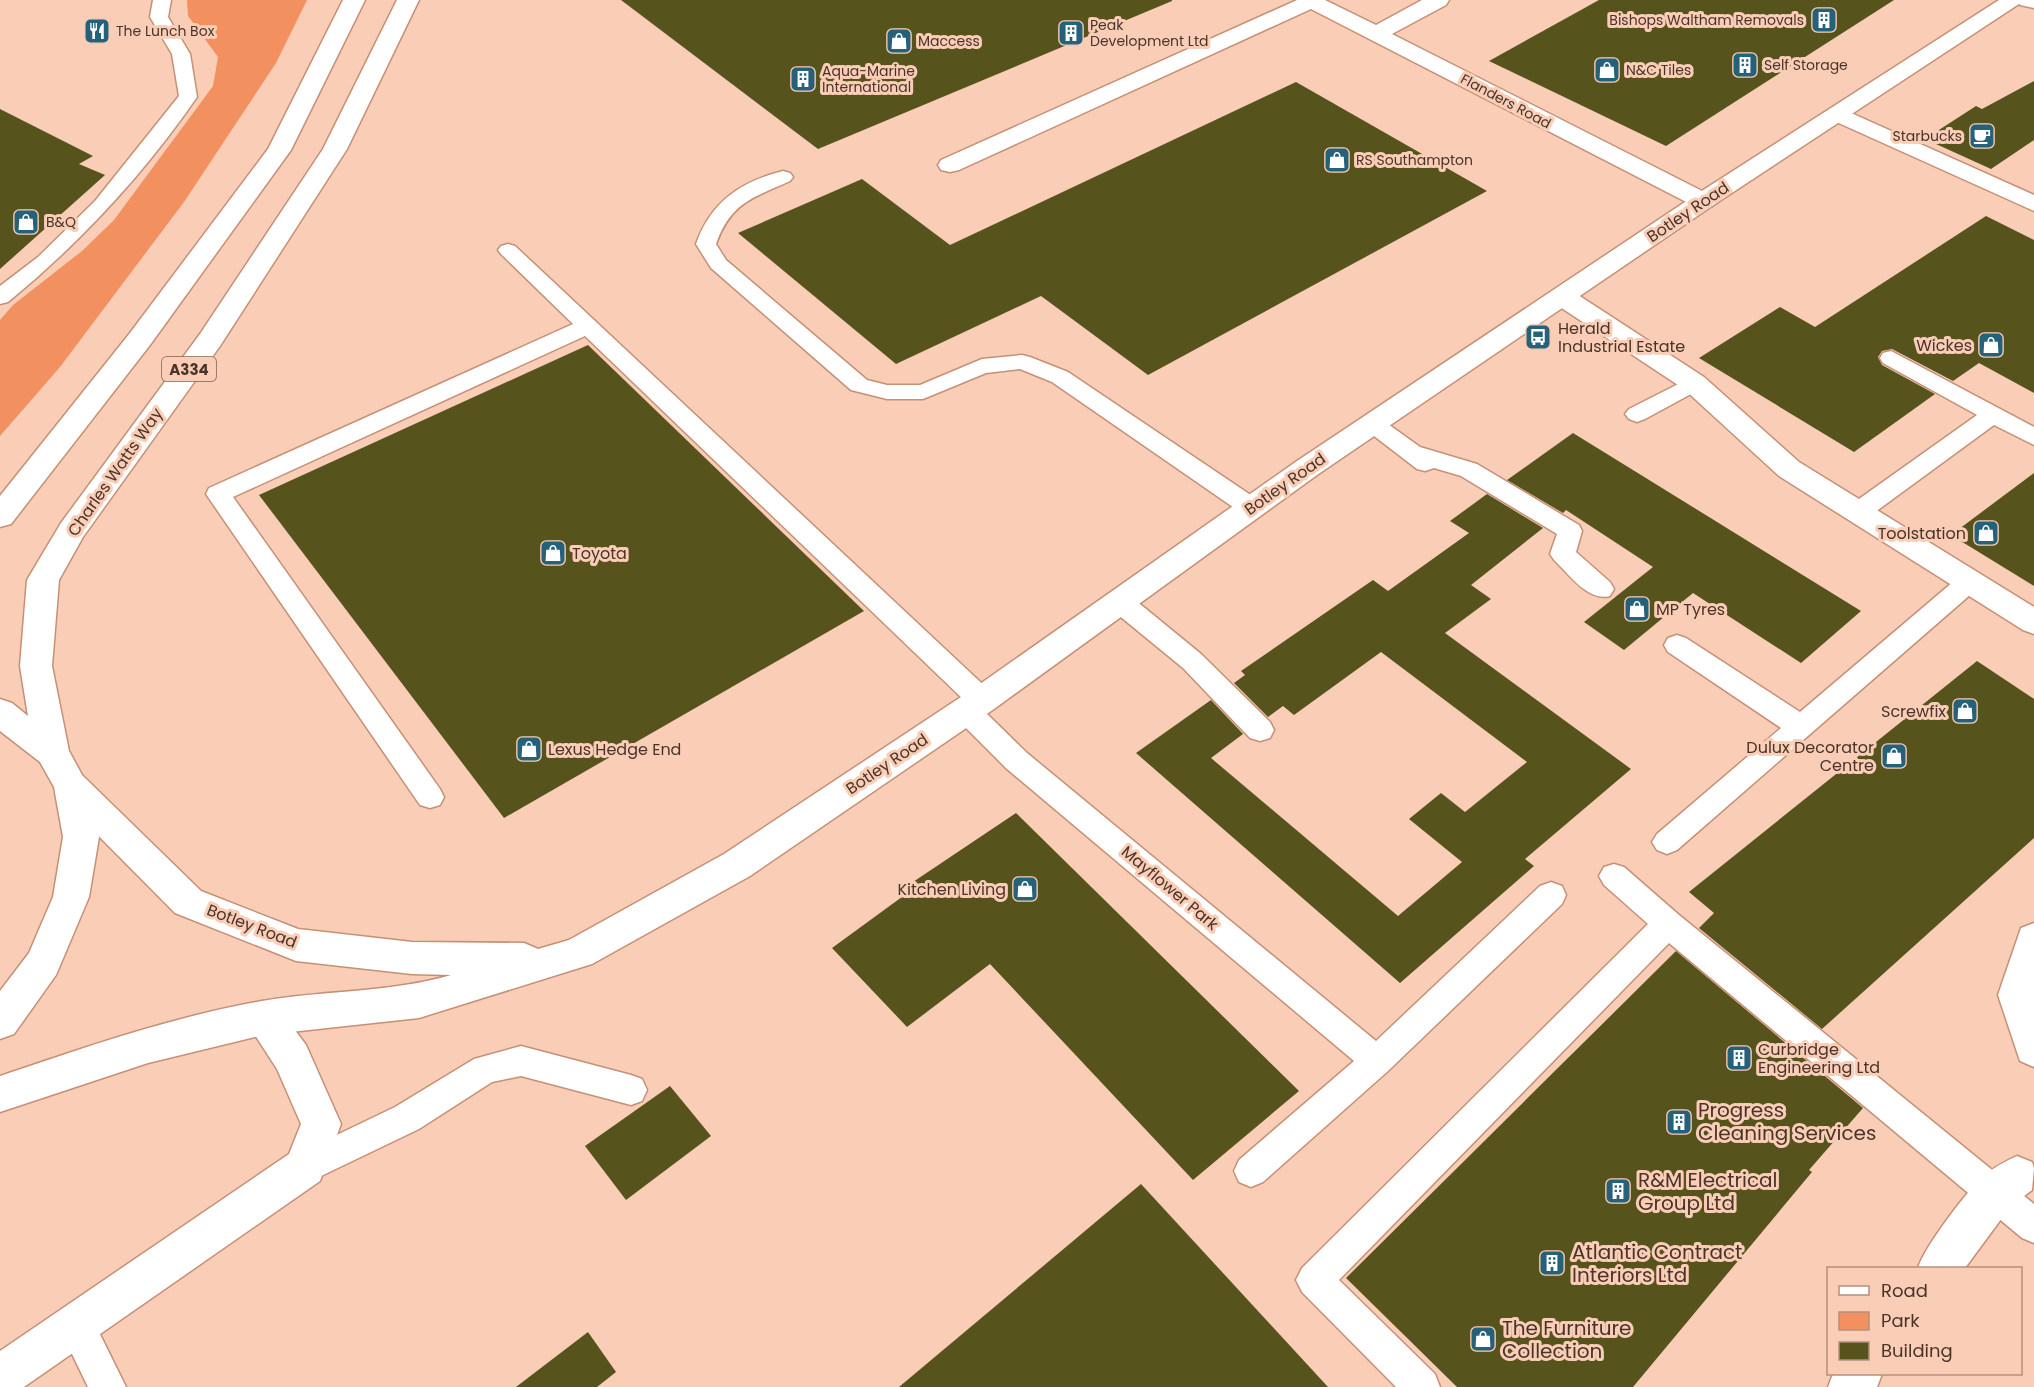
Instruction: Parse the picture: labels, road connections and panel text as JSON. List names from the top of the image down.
{
  "streets": {
    "main road": [
      "Flanders Road",
      "Botley Road",
      "A334",
      "Charles Watts Way"
    ],
    "lane": ["Mayflower Park"]
  },
  "crossings": [
    ["Flanders Road", "Botley Road"],
    ["Botley Road", "Mayflower Park"]
  ],
  "places": {
    "building": [
      "Bishops Waltham Removals",
      "Peak Development Ltd",
      "Self Storage",
      "Aqua-Marine International",
      "Curbridge Engineering Ltd",
      "Progress Cleaning Services",
      "R&M Electrical Group Ltd",
      "Atlantic Contract Interiors Ltd"
    ],
    "restaurant": ["The Lunch Box"],
    "shop": [
      "Maccess",
      "N&C Tiles",
      "RS Southampton",
      "B&Q",
      "Wickes",
      "Toolstation",
      "Toyota",
      "MP Tyres",
      "Screwfix",
      "Lexus Hedge End",
      "Dulux Decorator Centre",
      "Kitchen Living",
      "The Furniture Collection"
    ],
    "cafe": ["Starbucks"],
    "bus stop": ["Herald Industrial Estate"]
  },
  "legend": ["Road", "Park", "Building"]
}
